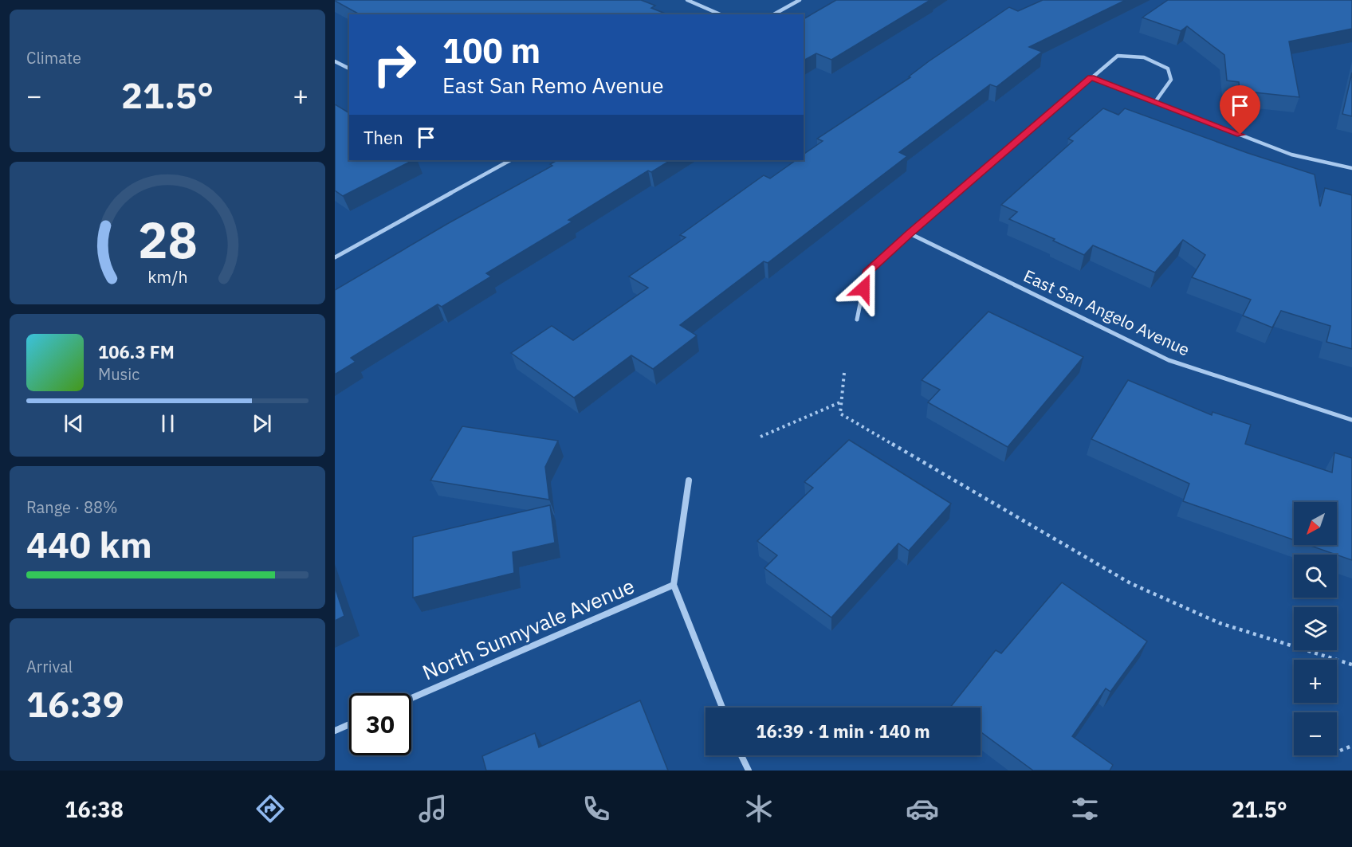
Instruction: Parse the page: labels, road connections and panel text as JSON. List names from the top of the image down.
{
  "streets": {
    "street": ["East San Angelo Avenue", "North Sunnyvale Avenue"]
  },
  "north": "bottom left",
  "page": {
    "tile": [
      "Climate",
      ["Range · 88%", "440 km"],
      ["Arrival", "16:39"]
    ],
    "turn": ["100 m", "East San Remo Avenue"],
    "heat": ["−", "21.5°", "+"],
    "then": "Then",
    "song": ["106.3 FM", "Music"],
    "map_buttons": ["+", "−"],
    "limit": "30",
    "trip": "16:39 · 1 min · 140 m",
    "tabs": ["16:38", "21.5°"],
    "gauge": ["28", "km/h"]
  }
}
